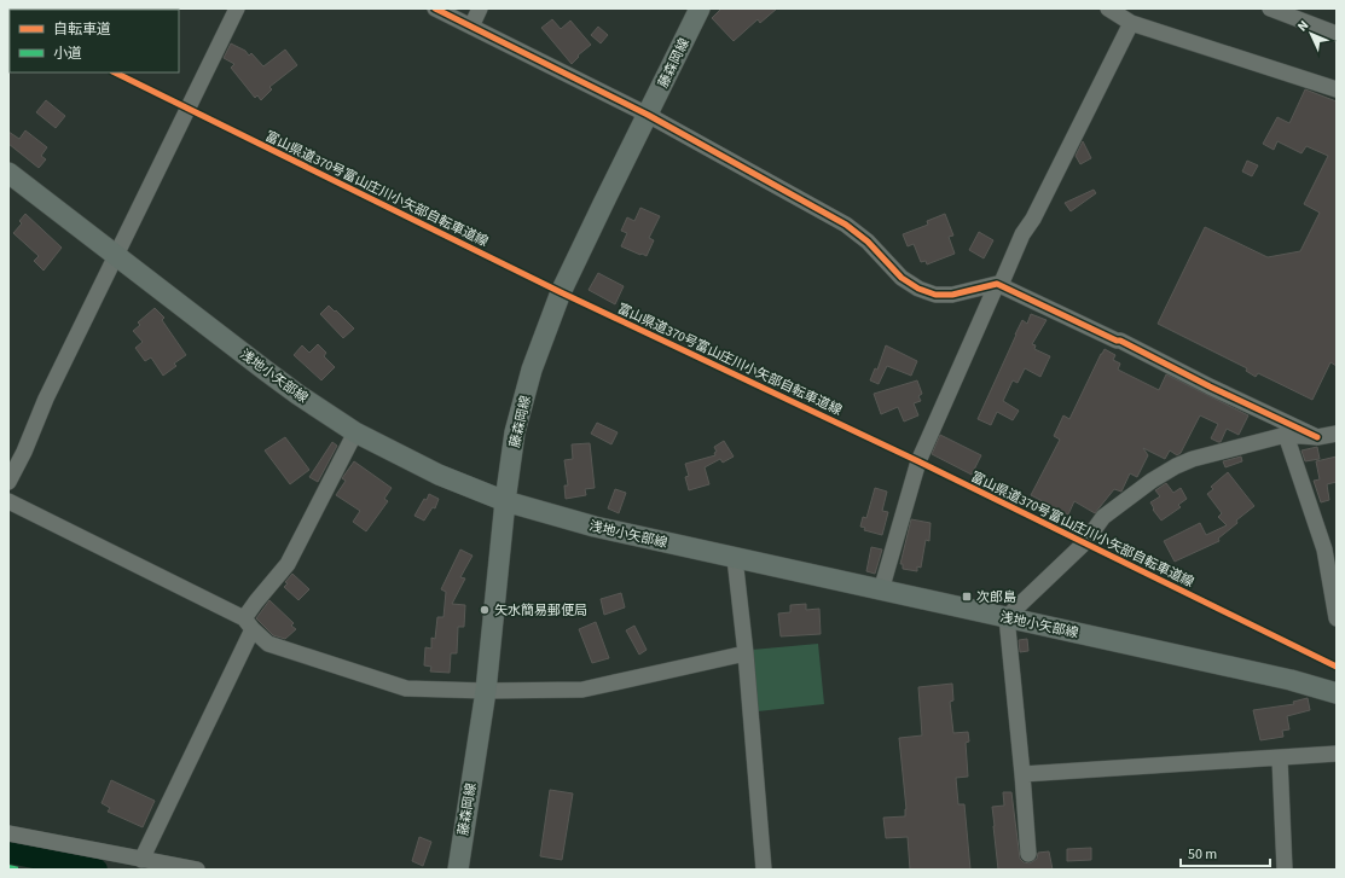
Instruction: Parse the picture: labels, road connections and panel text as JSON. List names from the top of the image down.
{
  "streets": {
    "main road": ["藤森岡線", "浅地小矢部線"],
    "cycle path": ["富山県道370号富山庄川小矢部自転車道線"]
  },
  "crossings": [
    ["藤森岡線", "浅地小矢部線"]
  ],
  "places": {
    "transit": ["次郎島"],
    "other": ["矢水簡易郵便局"]
  },
  "legend": ["自転車道", "小道"],
  "scale_bar": "50 m",
  "north": "top left"
}
